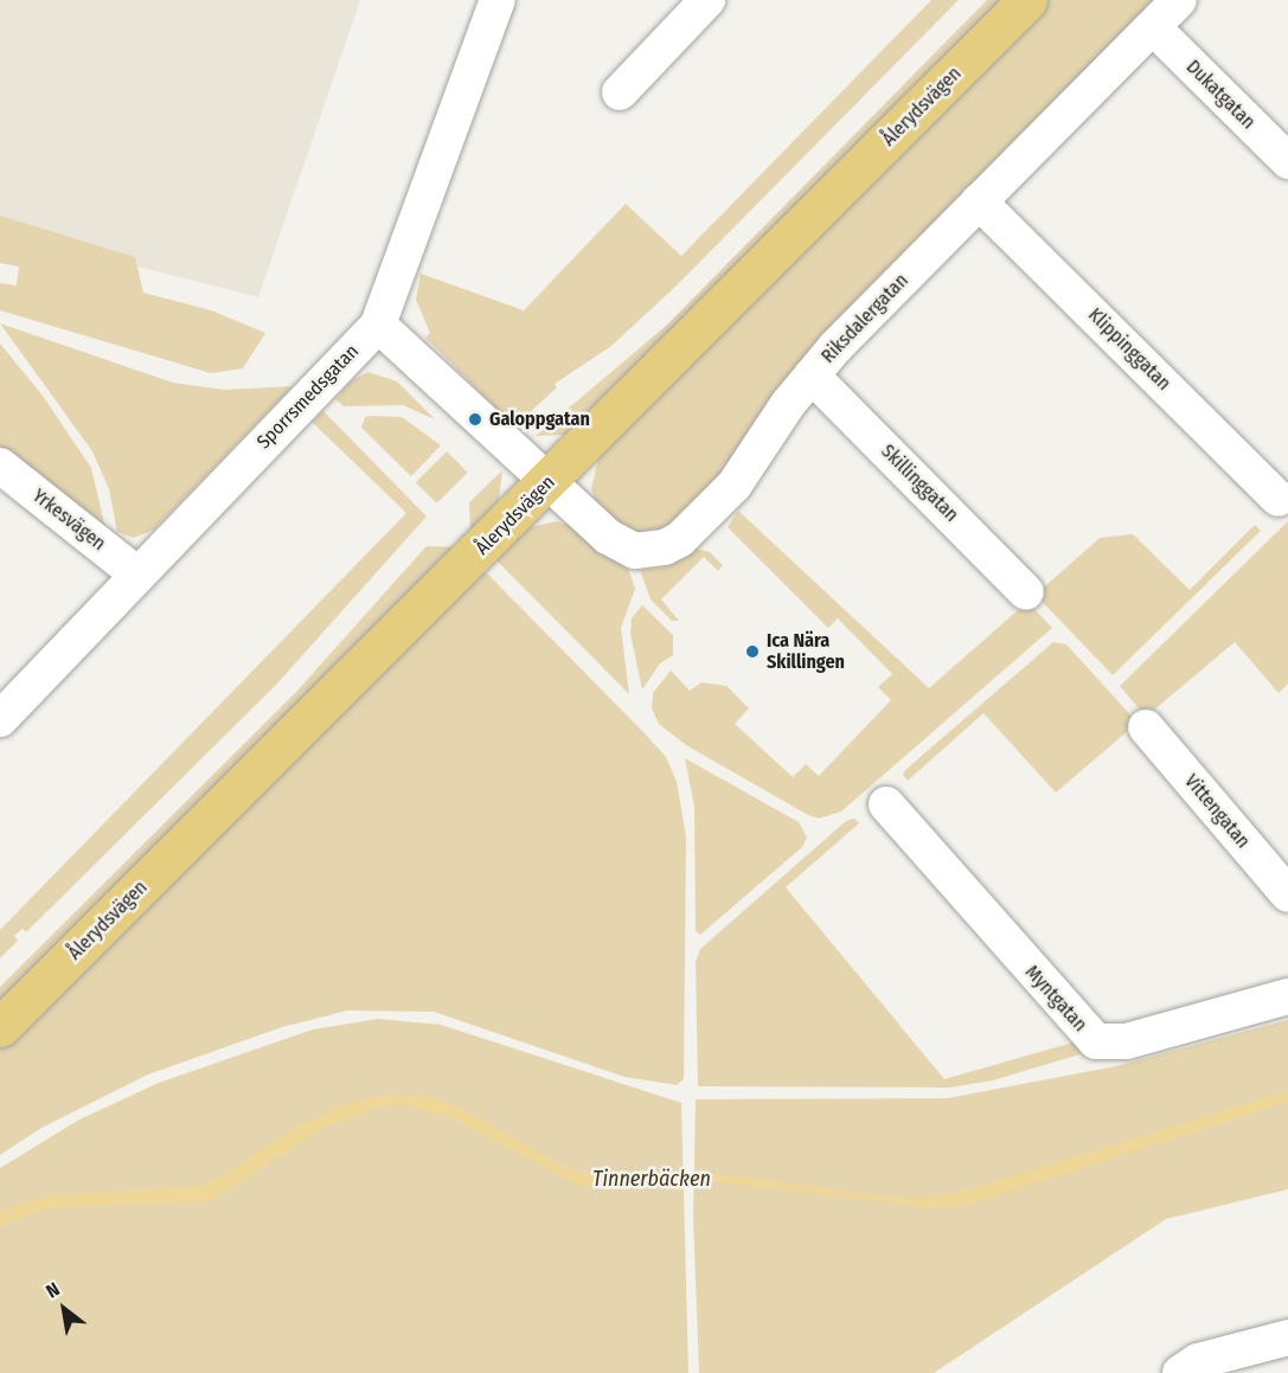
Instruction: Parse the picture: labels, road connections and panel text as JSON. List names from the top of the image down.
{
  "streets": {
    "main road": ["Ålerydsvägen"],
    "street": [
      "Dukatgatan",
      "Riksdalergatan",
      "Klippinggatan",
      "Sporrsmedsgatan",
      "Skillinggatan",
      "Yrkesvägen",
      "Vittengatan",
      "Myntgatan"
    ]
  },
  "crossings": [
    ["Dukatgatan", "Riksdalergatan"],
    ["Ålerydsvägen", "Riksdalergatan"],
    ["Riksdalergatan", "Klippinggatan"],
    ["Riksdalergatan", "Skillinggatan"],
    ["Sporrsmedsgatan", "Yrkesvägen"]
  ],
  "water": ["Tinnerbäcken"],
  "places": ["Galoppgatan", "Ica Nära Skillingen"],
  "north": "top left"
}
